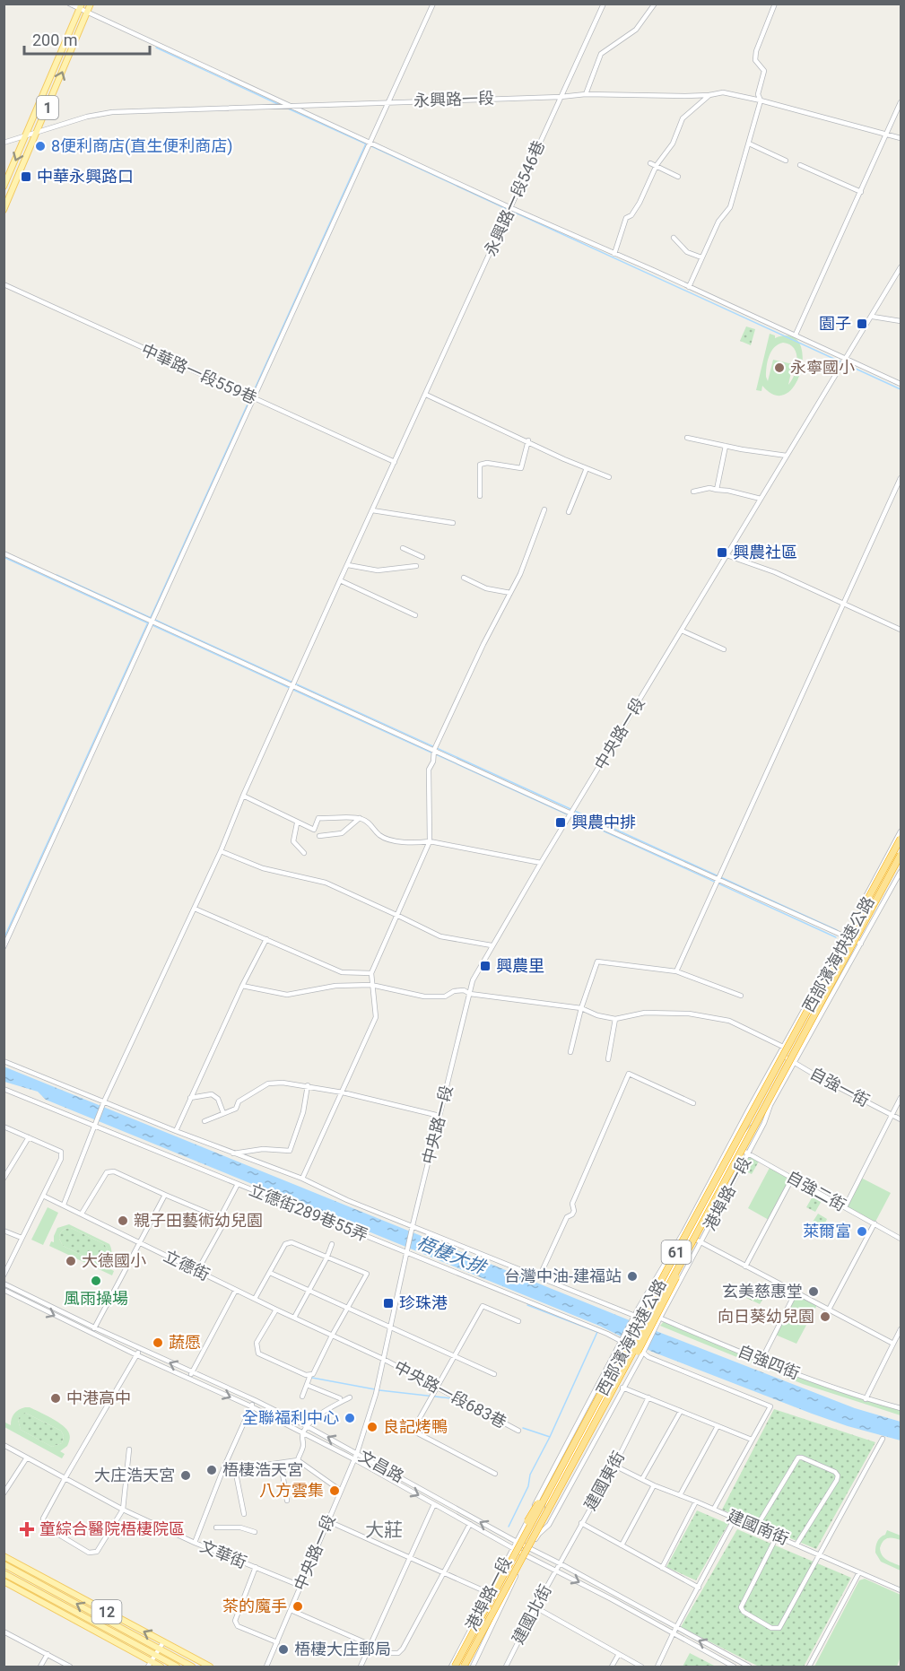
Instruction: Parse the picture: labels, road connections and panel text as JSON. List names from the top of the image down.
{
  "streets": {
    "highway": ["西部濱海快速公路", "61"],
    "main road": ["1", "12"],
    "street": [
      "永興路一段",
      "永興路一段546巷",
      "中華路一段559巷",
      "中央路一段",
      "自強一街",
      "自強二街",
      "港埠路一段",
      "立德街289巷55弄",
      "立德街",
      "自強四街",
      "中央路一段683巷",
      "文昌路",
      "建國東街",
      "建國南街",
      "文華街",
      "建國北街"
    ]
  },
  "crossings": [
    ["永興路一段", "1"],
    ["永興路一段", "永興路一段546巷"],
    ["永興路一段546巷", "中華路一段559巷"],
    ["永興路一段546巷", "立德街"],
    ["中央路一段", "立德街289巷55弄"],
    ["中央路一段", "立德街"],
    ["中央路一段", "中央路一段683巷"],
    ["中央路一段", "文昌路"],
    ["中央路一段", "文華街"],
    ["自強一街", "港埠路一段"],
    ["自強二街", "港埠路一段"],
    ["港埠路一段", "立德街289巷55弄"],
    ["港埠路一段", "自強四街"],
    ["港埠路一段", "文昌路"],
    ["立德街", "中央路一段683巷"],
    ["文昌路", "建國東街"],
    ["文昌路", "建國北街"],
    ["建國東街", "建國南街"],
    ["建國東街", "建國北街"]
  ],
  "districts": ["大莊"],
  "water": ["梧棲大排"],
  "places": {
    "other": [
      "8便利商店(直生便利商店)",
      "永寧國小",
      "親子田藝術幼兒園",
      "萊爾富",
      "大德國小",
      "台灣中油-建福站",
      "風雨操場",
      "玄美慈惠堂",
      "向日葵幼兒園",
      "蔬愿",
      "中港高中",
      "全聯福利中心",
      "良記烤鴨",
      "梧棲浩天宮",
      "大庄浩天宮",
      "八方雲集",
      "茶的魔手",
      "梧棲大庄郵局"
    ],
    "transit": [
      "中華永興路口",
      "園子",
      "興農社區",
      "興農中排",
      "興農里",
      "珍珠港"
    ],
    "health": ["童綜合醫院梧棲院區"]
  },
  "scale_bar": "200 m"
}
